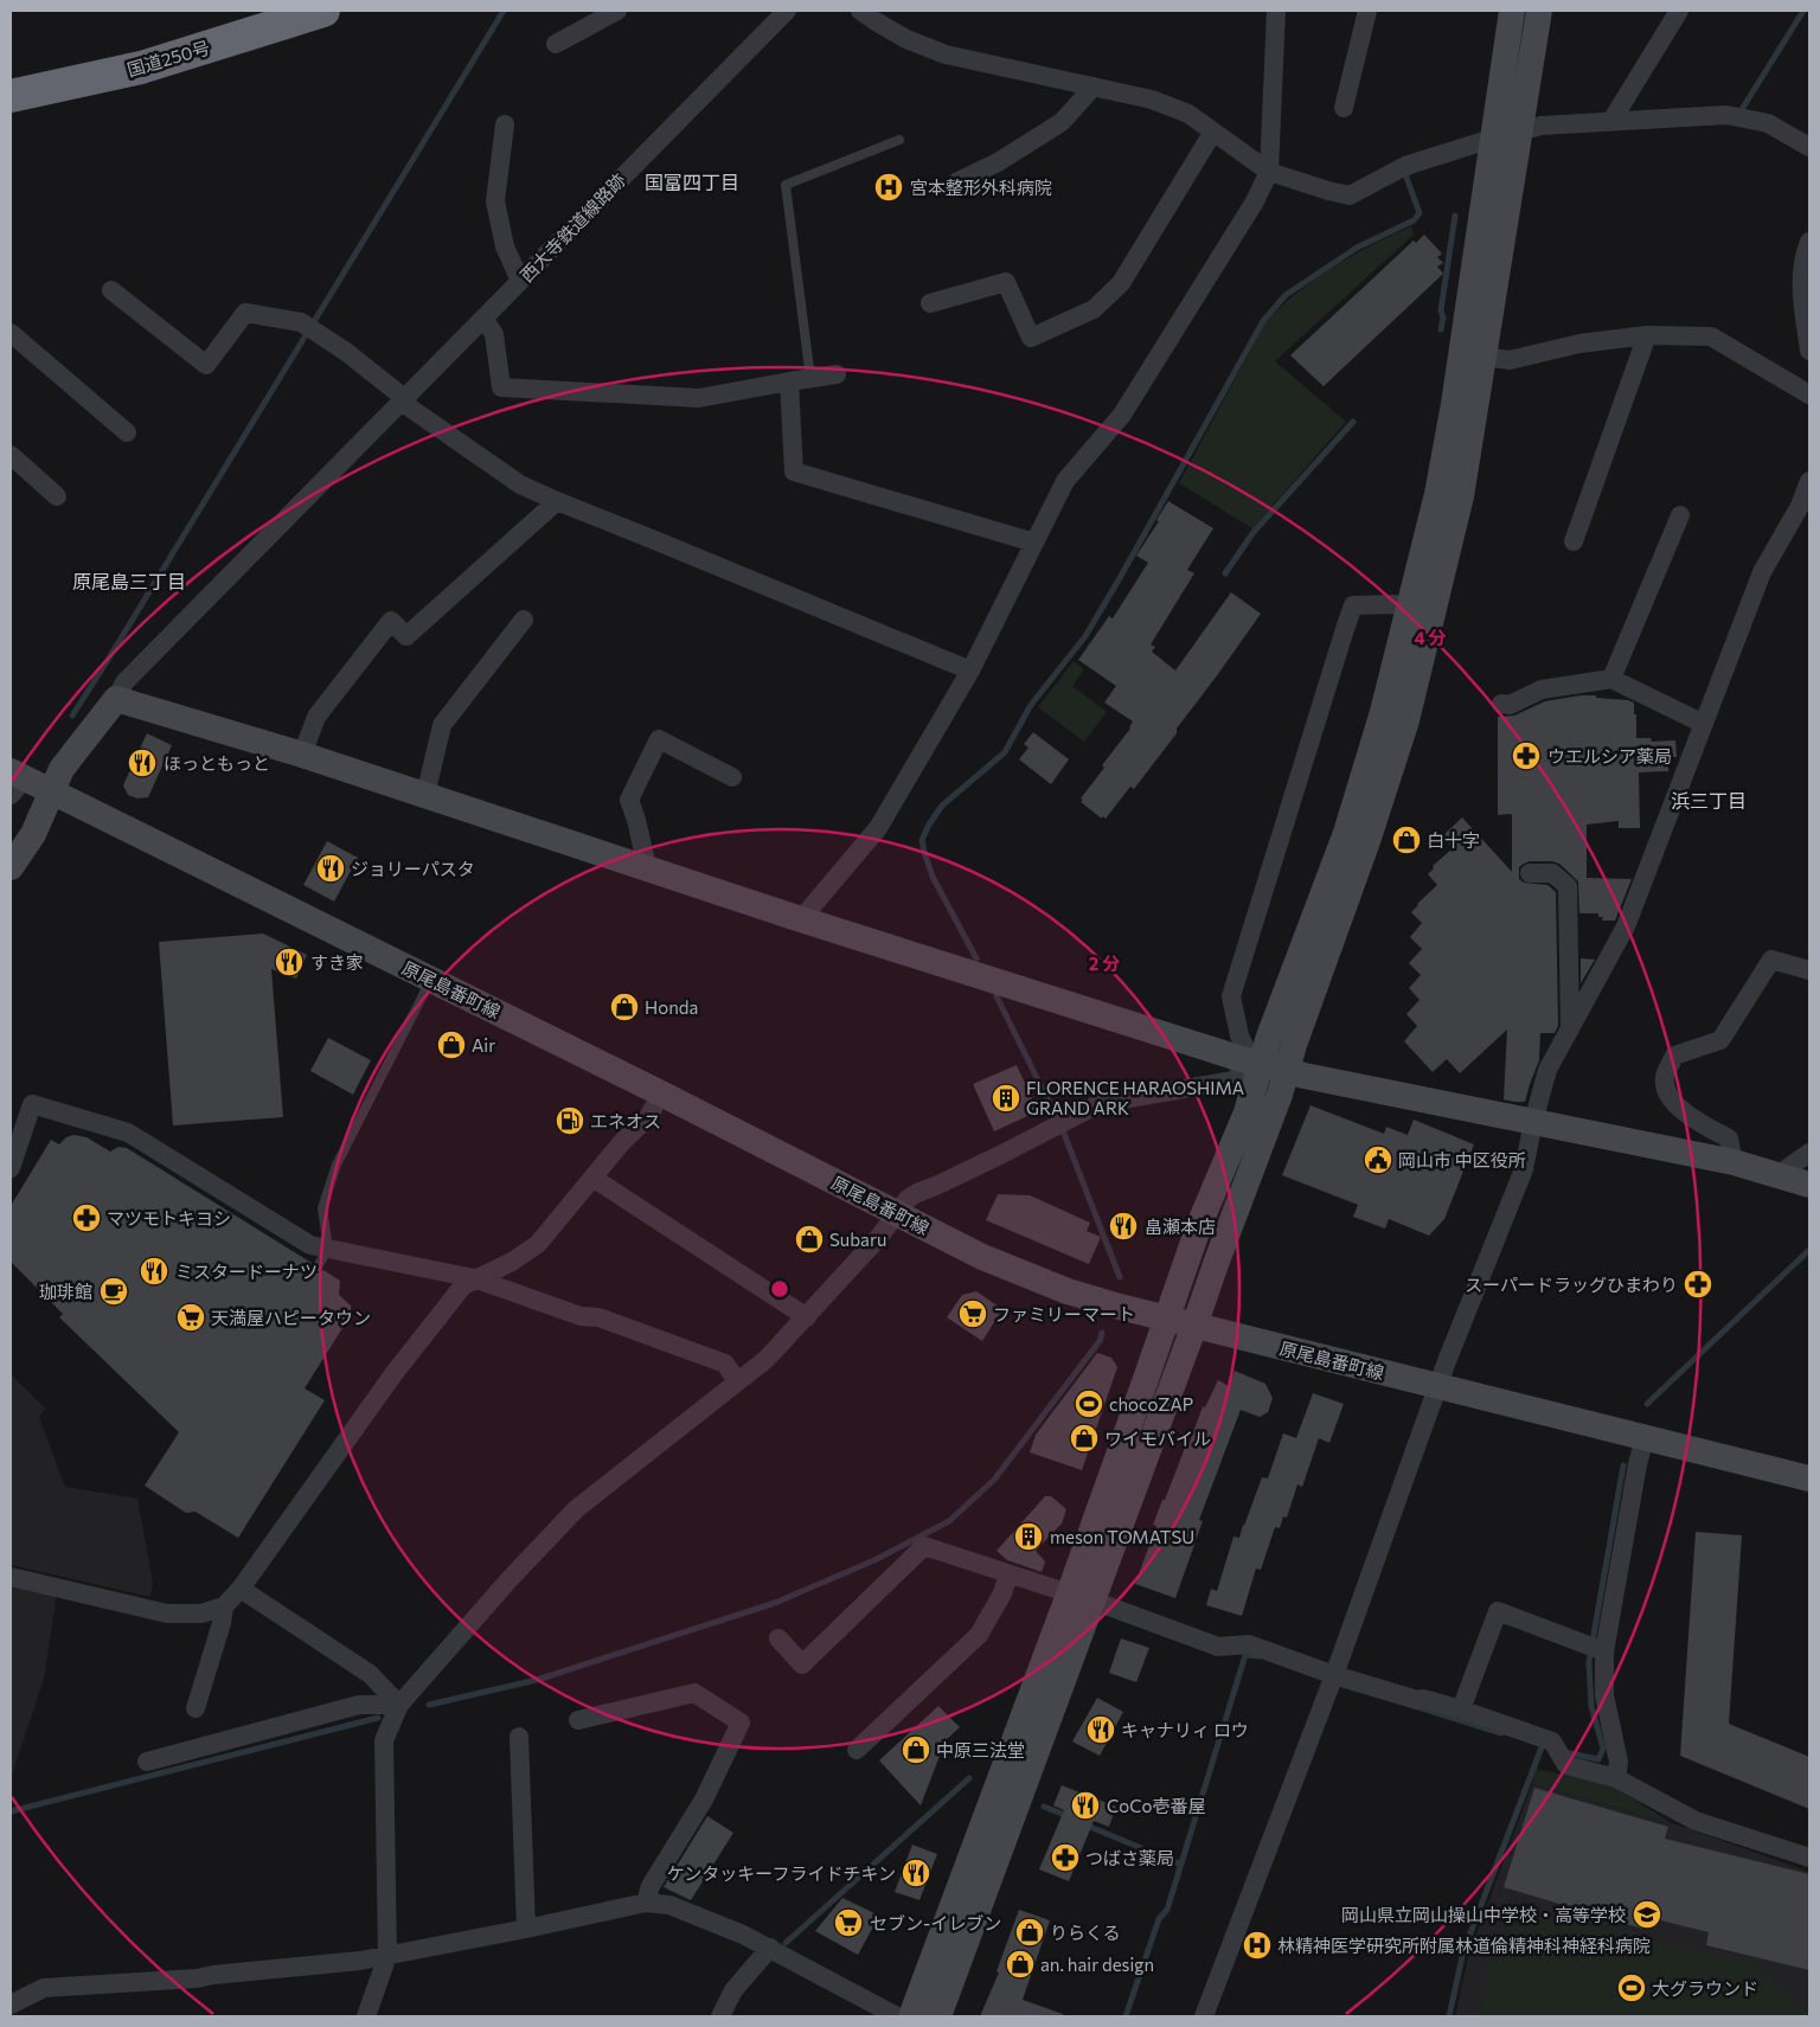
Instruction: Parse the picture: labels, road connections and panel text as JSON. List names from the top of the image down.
{
  "streets": {
    "highway": ["国道250号"],
    "street": ["西大寺鉄道線路跡", "原尾島番町線"]
  },
  "districts": ["国富四丁目", "原尾島三丁目", "浜三丁目"],
  "places": {
    "hospital": ["宮本整形外科病院", "林精神医学研究所附属林道倫精神科神経科病院"],
    "pharmacy": [
      "ウエルシア薬局",
      "マツモトキヨシ",
      "スーパードラッグひまわり",
      "つばさ薬局"
    ],
    "restaurant": [
      "ほっともっと",
      "ジョリーパスタ",
      "すき家",
      "畠瀬本店",
      "ミスタードーナツ",
      "キャナリィ ロウ",
      "CoCo壱番屋",
      "ケンタッキーフライドチキン"
    ],
    "shop": [
      "白十字",
      "Honda",
      "Air",
      "Subaru",
      "ワイモバイル",
      "中原三法堂",
      "りらくる",
      "an. hair design"
    ],
    "building": ["FLORENCE HARAOSHIMA GRAND ARK", "meson TOMATSU"],
    "fuel station": ["エネオス"],
    "public building": ["岡山市 中区役所"],
    "cafe": ["珈琲館"],
    "supermarket": ["ファミリーマート", "天満屋ハピータウン", "セブン-イレブン"],
    "sports": ["chocoZAP", "大グラウンド"],
    "school or university": ["岡山県立岡山操山中学校・高等学校"]
  },
  "rings": ["4 分", "2 分"]
}
